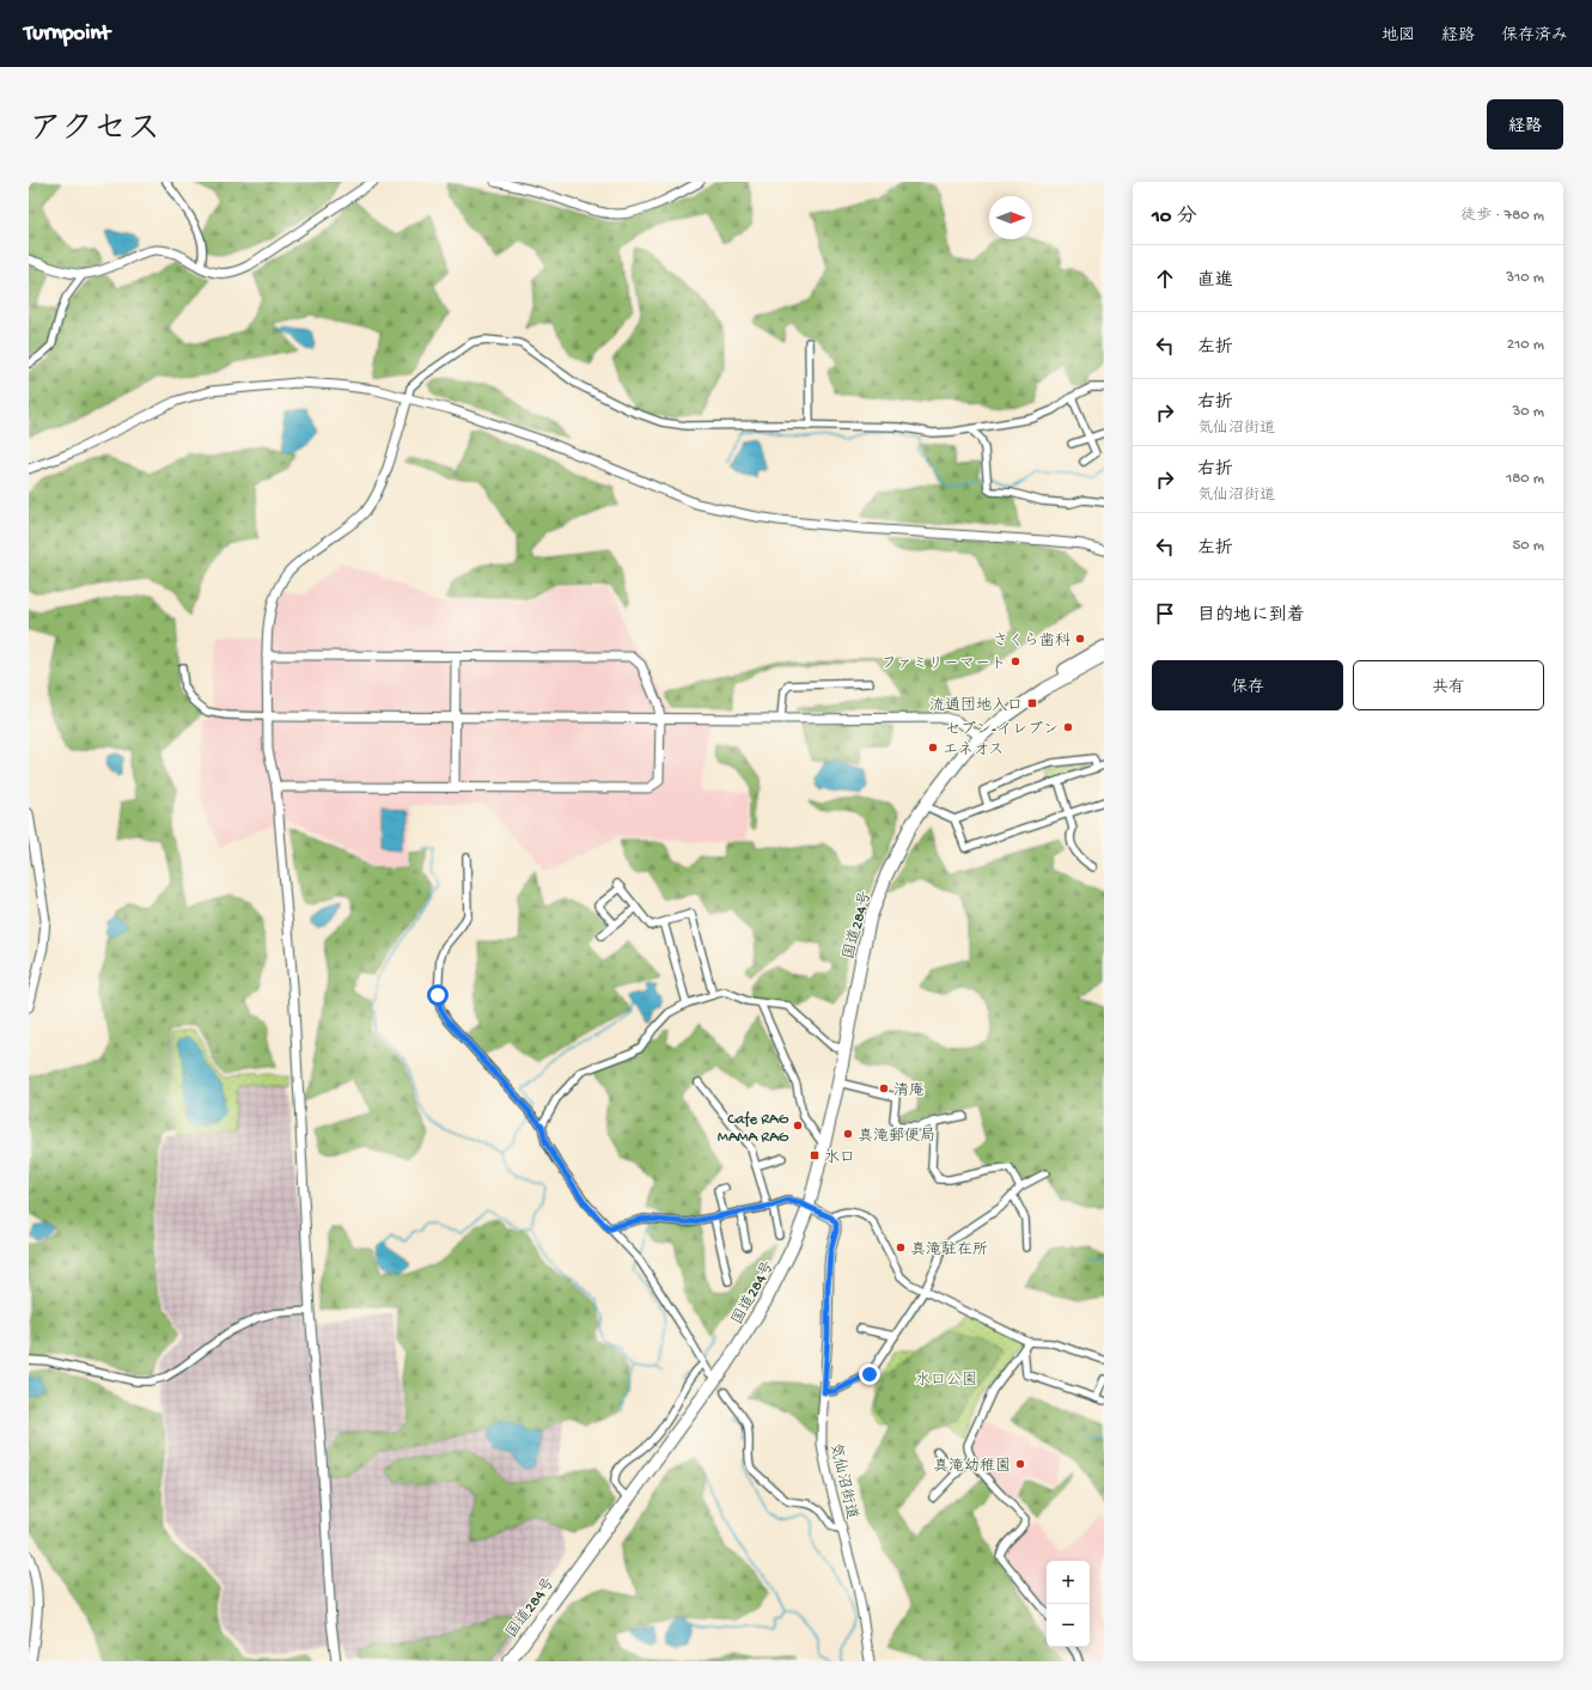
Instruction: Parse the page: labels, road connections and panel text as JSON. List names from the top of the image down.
{
  "streets": {
    "highway": ["国道284号"],
    "street": ["気仙沼街道"]
  },
  "parks": ["水口公園"],
  "places": {
    "other": [
      "さくら歯科",
      "ファミリーマート",
      "セブン-イレブン",
      "エネオス",
      "清庵",
      "Cafe RAG MAMA RAG",
      "真滝郵便局",
      "真滝駐在所",
      "真滝幼稚園"
    ],
    "transit": ["流通団地入口", "水口"]
  },
  "north": "right",
  "page": {
    "header": "Turnpoint",
    "nav": ["地図", "経路", "保存済み"],
    "title": "アクセス",
    "buttons": [
      "経路",
      ["保存", "共有"]
    ],
    "heading": ["10 分", "徒歩 · 780 m"],
    "list": [
      ["直進", "310 m"],
      ["左折", "210 m"],
      ["右折", "気仙沼街道", "30 m"],
      ["右折", "気仙沼街道", "180 m"],
      ["左折", "50 m"],
      "目的地に到着"
    ],
    "map_buttons": ["+", "−"]
  }
}
